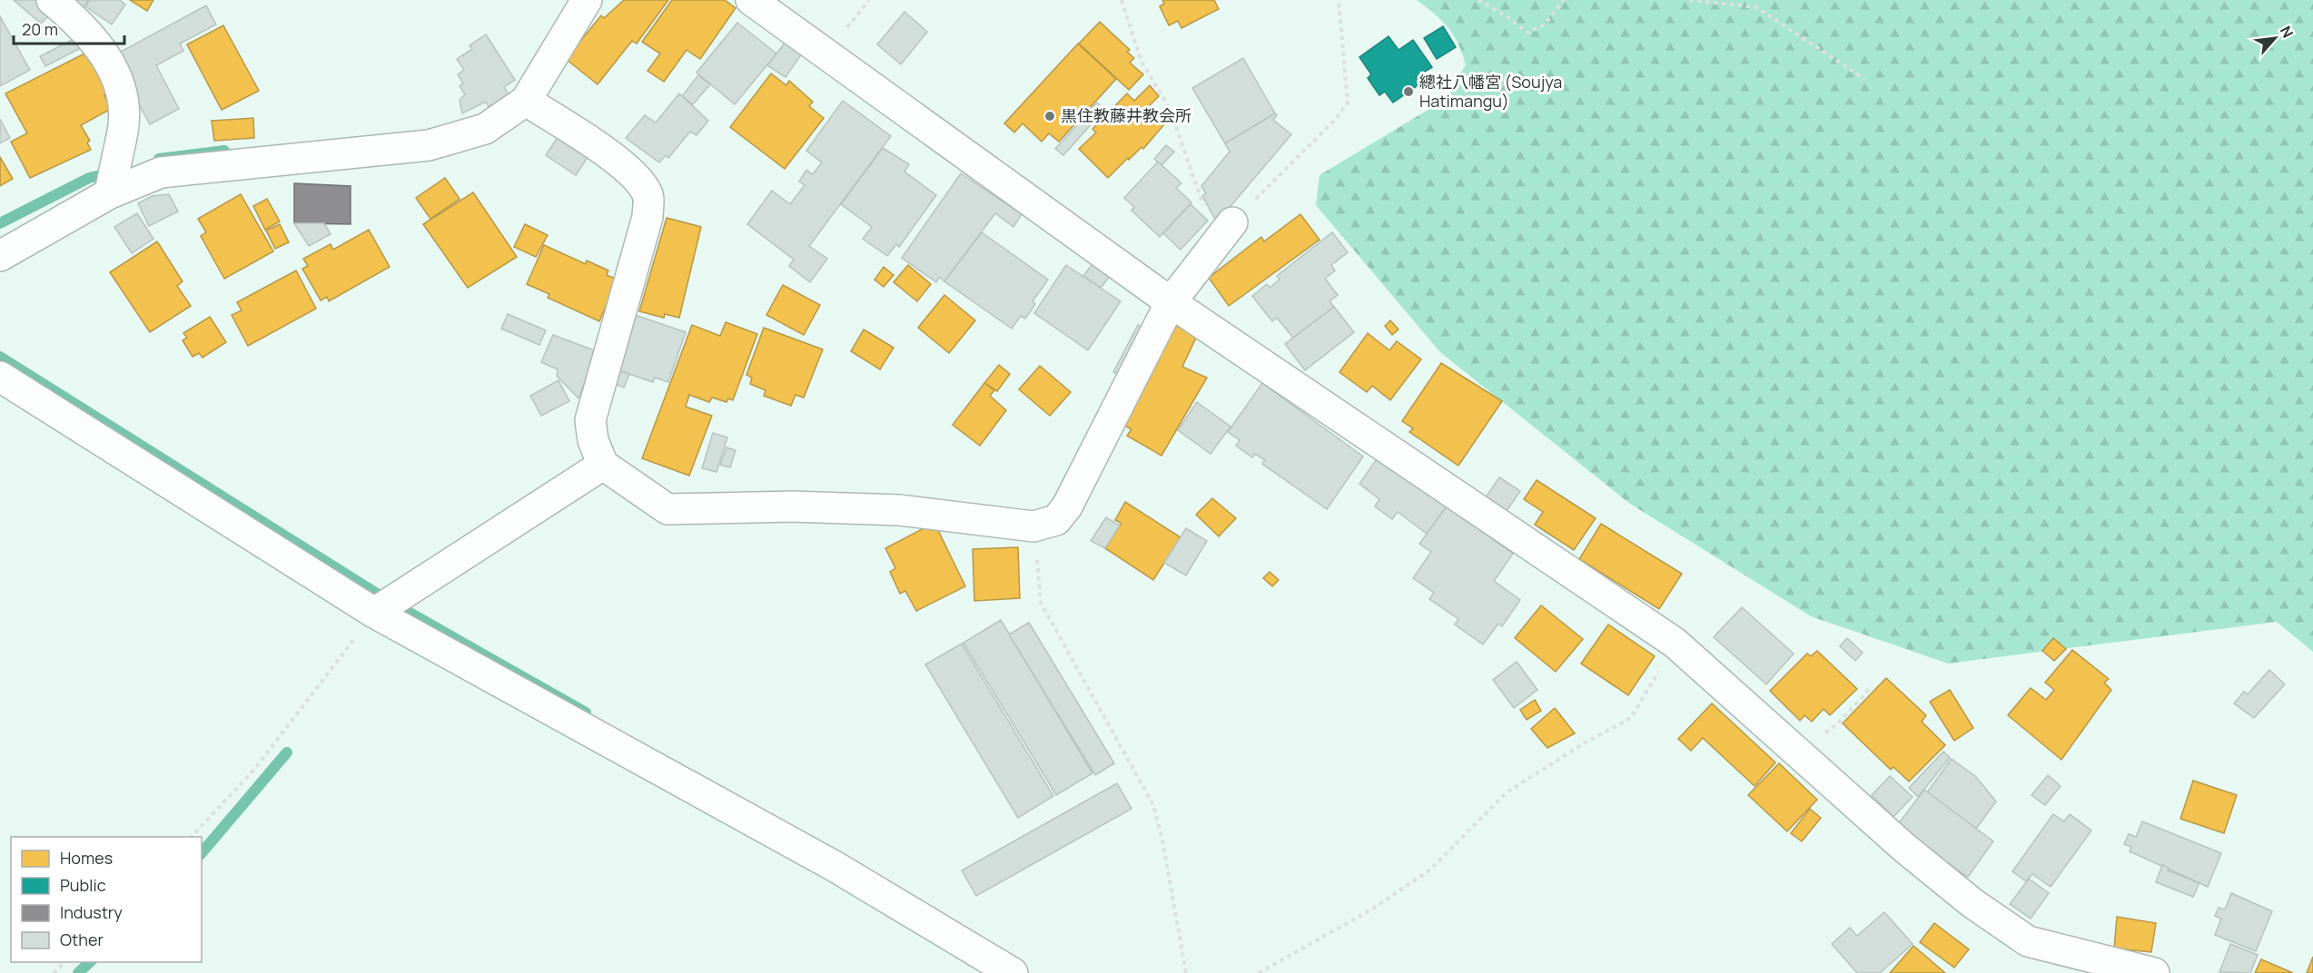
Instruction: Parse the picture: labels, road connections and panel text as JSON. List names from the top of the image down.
{
  "places": ["總社八幡宮 (Soujya Hatimangu)", "黒住教藤井教会所"],
  "legend": [
    "Homes",
    "Public",
    "Industry",
    "Other"
  ],
  "scale_bar": "20 m",
  "north": "top right"
}
